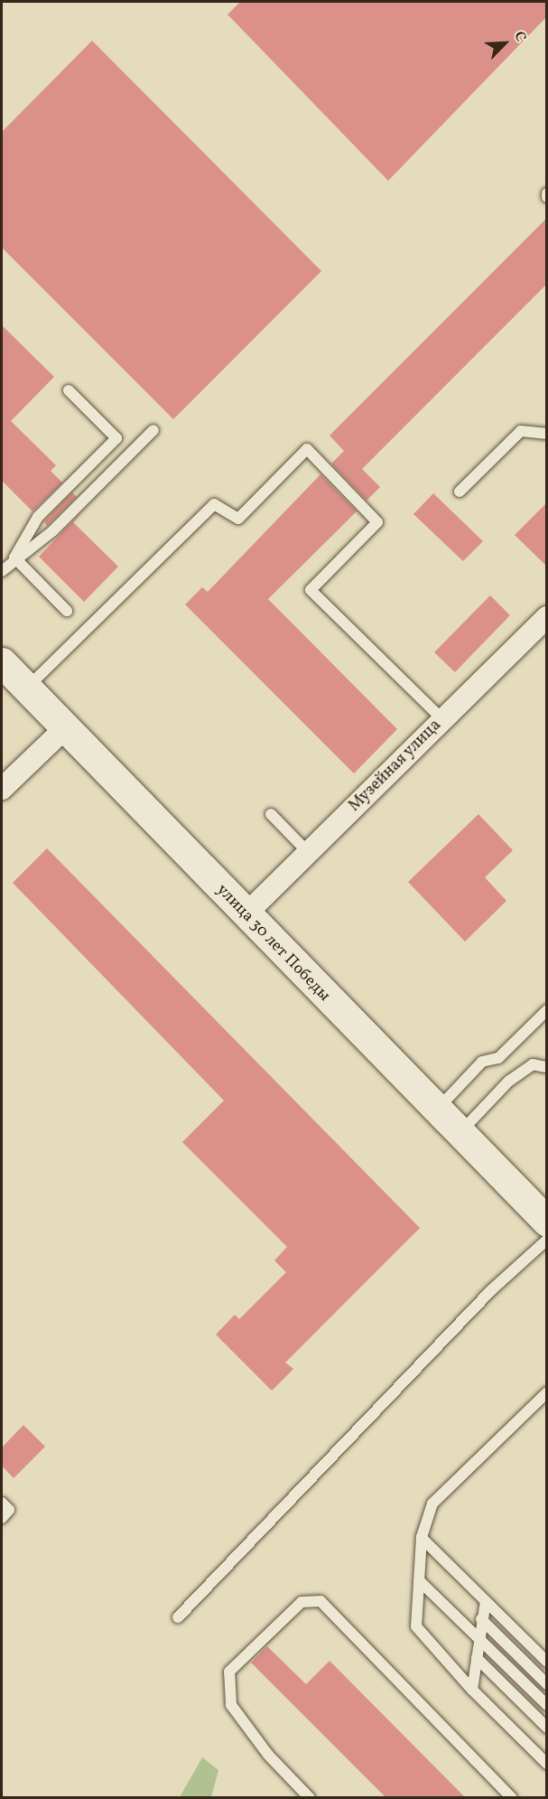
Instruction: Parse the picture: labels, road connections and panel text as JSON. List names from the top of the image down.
{
  "streets": {
    "main road": ["улица 30 лет Победы"],
    "street": ["Музейная улица"]
  },
  "crossings": [
    ["Музейная улица", "улица 30 лет Победы"]
  ],
  "north": "top right"
}
